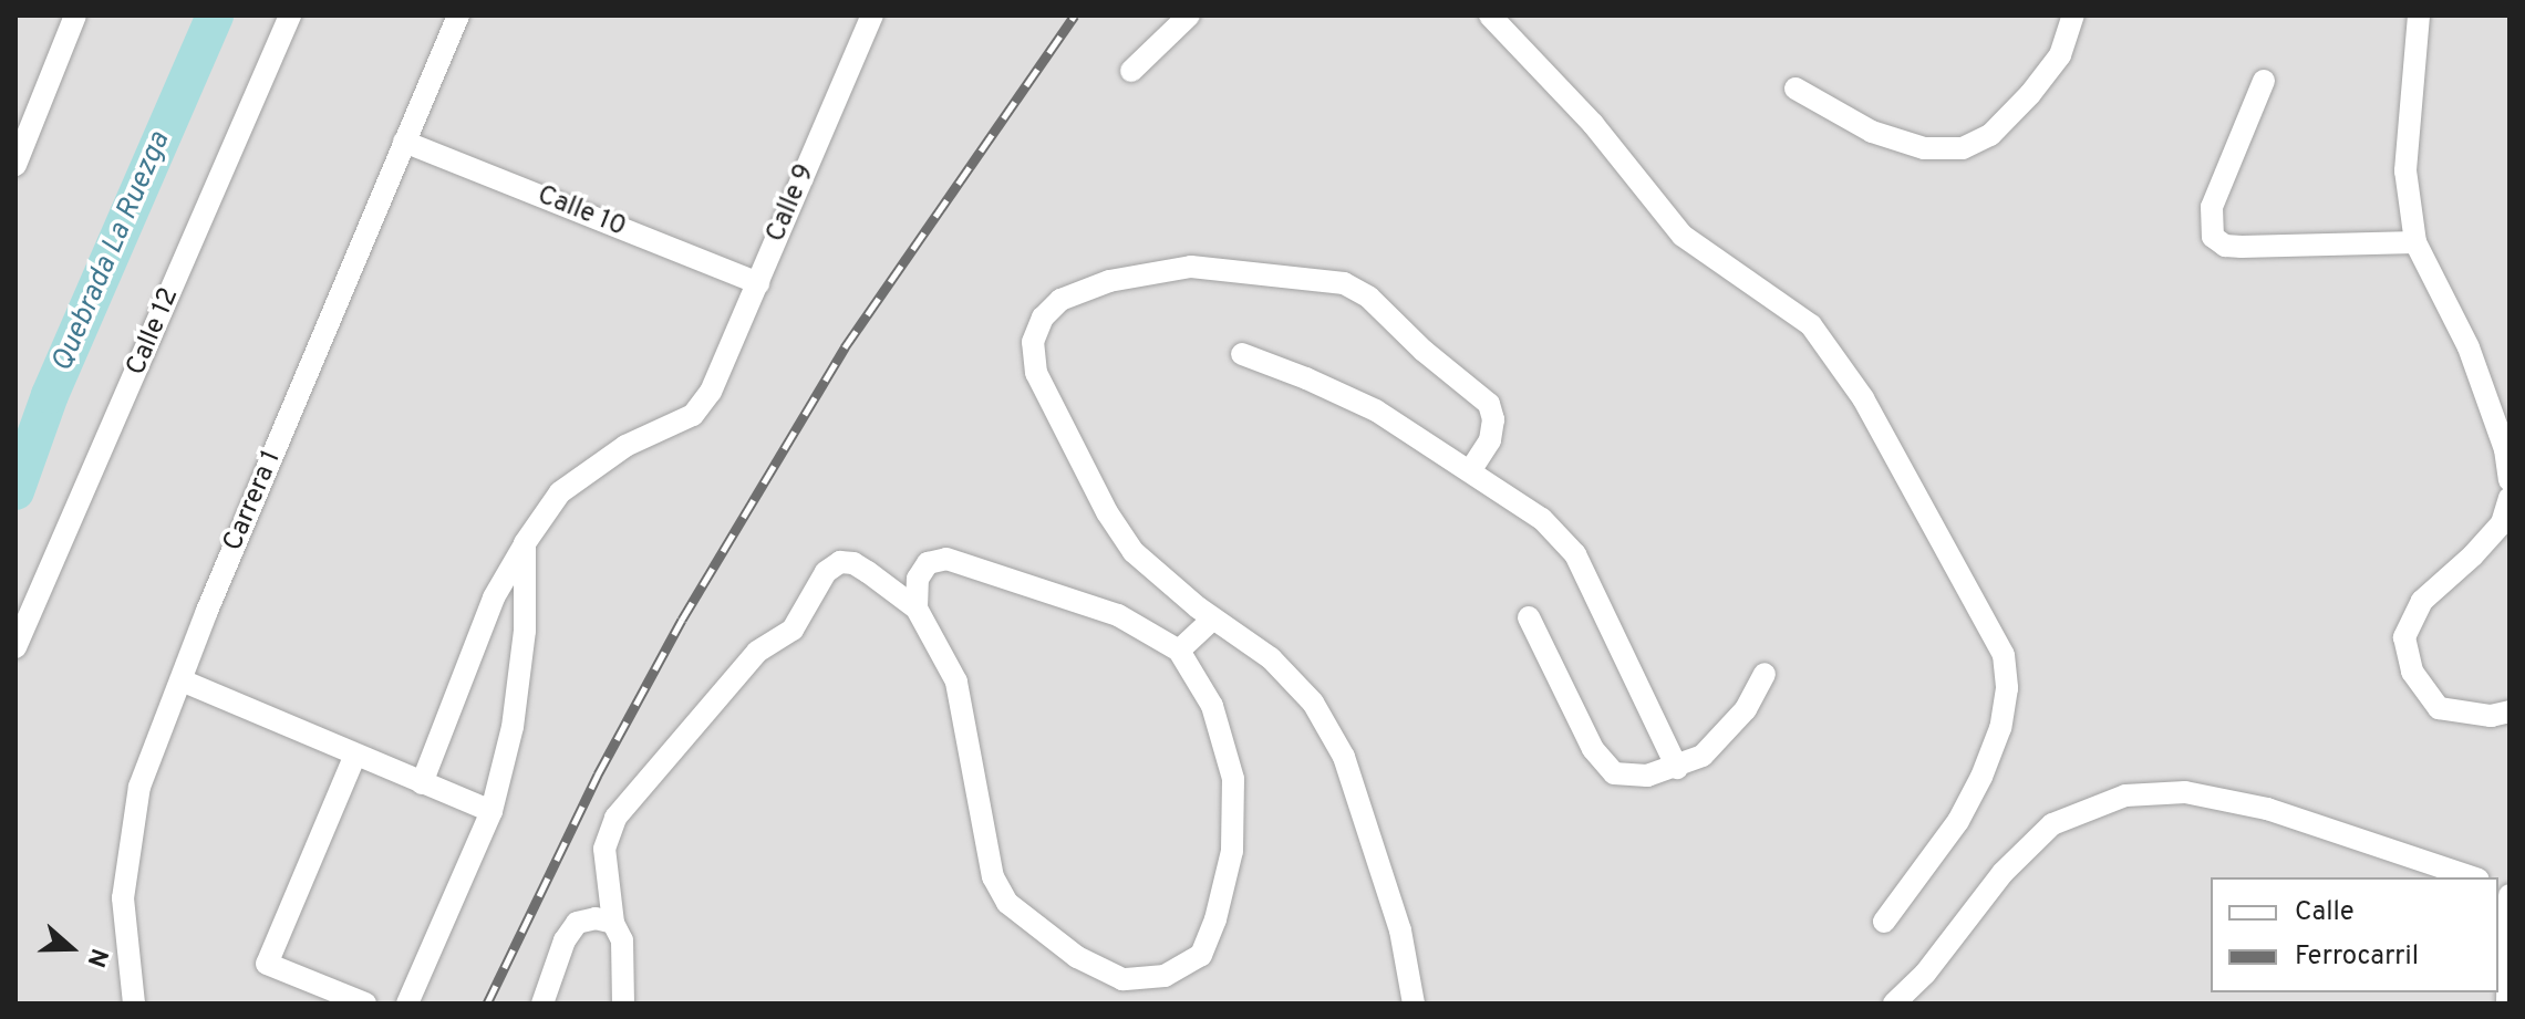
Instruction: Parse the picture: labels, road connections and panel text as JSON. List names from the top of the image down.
{
  "streets": {
    "street": [
      "Calle 9",
      "Calle 10",
      "Calle 12",
      "Carrera 1"
    ]
  },
  "crossings": [
    ["Calle 9", "Calle 10"],
    ["Calle 10", "Carrera 1"]
  ],
  "water": ["Quebrada La Ruezga"],
  "legend": ["Calle", "Ferrocarril"],
  "north": "right"
}
